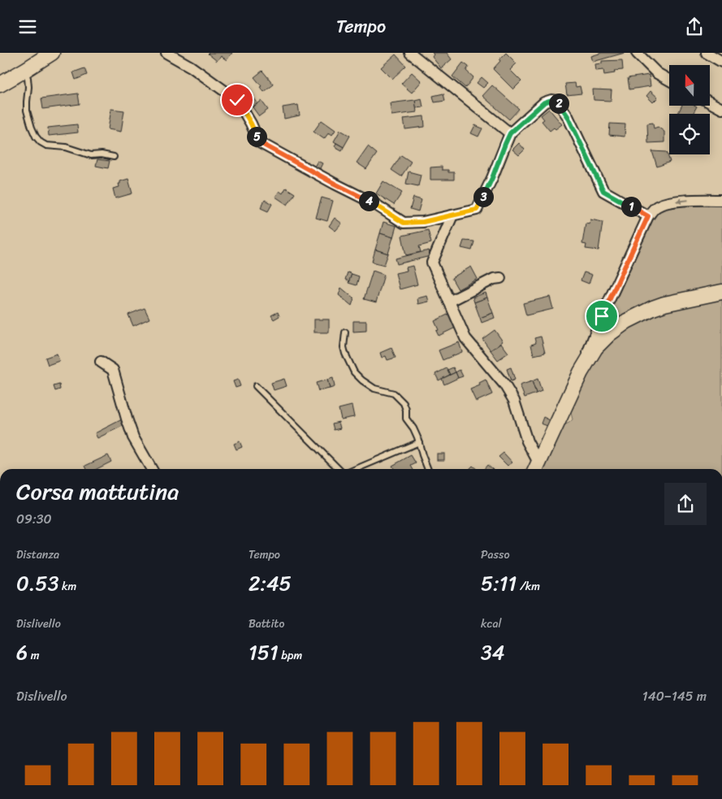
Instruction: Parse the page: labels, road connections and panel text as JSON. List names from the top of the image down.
{
  "north": "top",
  "page": {
    "header": "Tempo",
    "pins": [
      "2",
      "5",
      "3",
      "4",
      "1"
    ],
    "heading": ["Corsa mattutina", "09:30"],
    "stats": [
      ["Distanza", "0.53 km"],
      ["Tempo", "2:45"],
      ["Passo", "5:11 /km"],
      ["Dislivello", "6 m"],
      ["Battito", "151 bpm"],
      ["kcal", "34"]
    ],
    "chart": ["Dislivello", "140–145 m"]
  }
}
